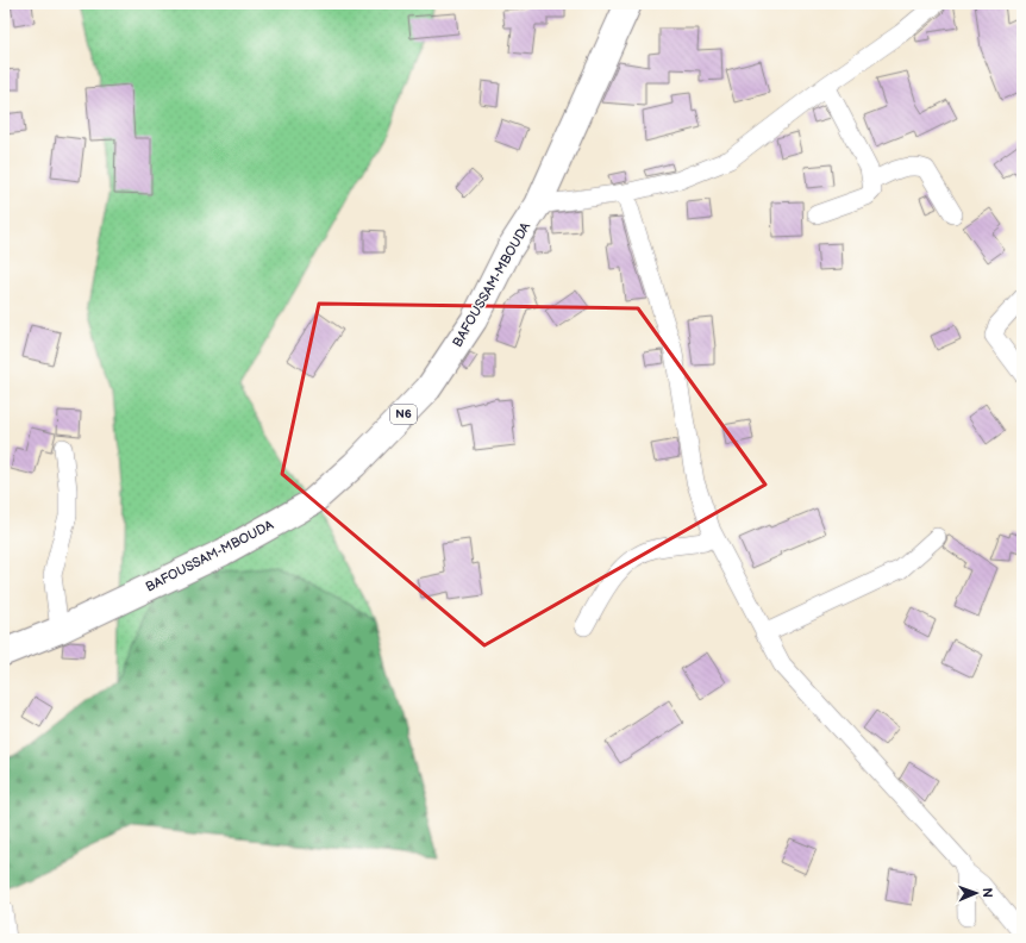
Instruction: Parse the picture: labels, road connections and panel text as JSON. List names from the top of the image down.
{
  "streets": {
    "highway": ["BAFOUSSAM-MBOUDA", "N6"]
  },
  "north": "right"
}
